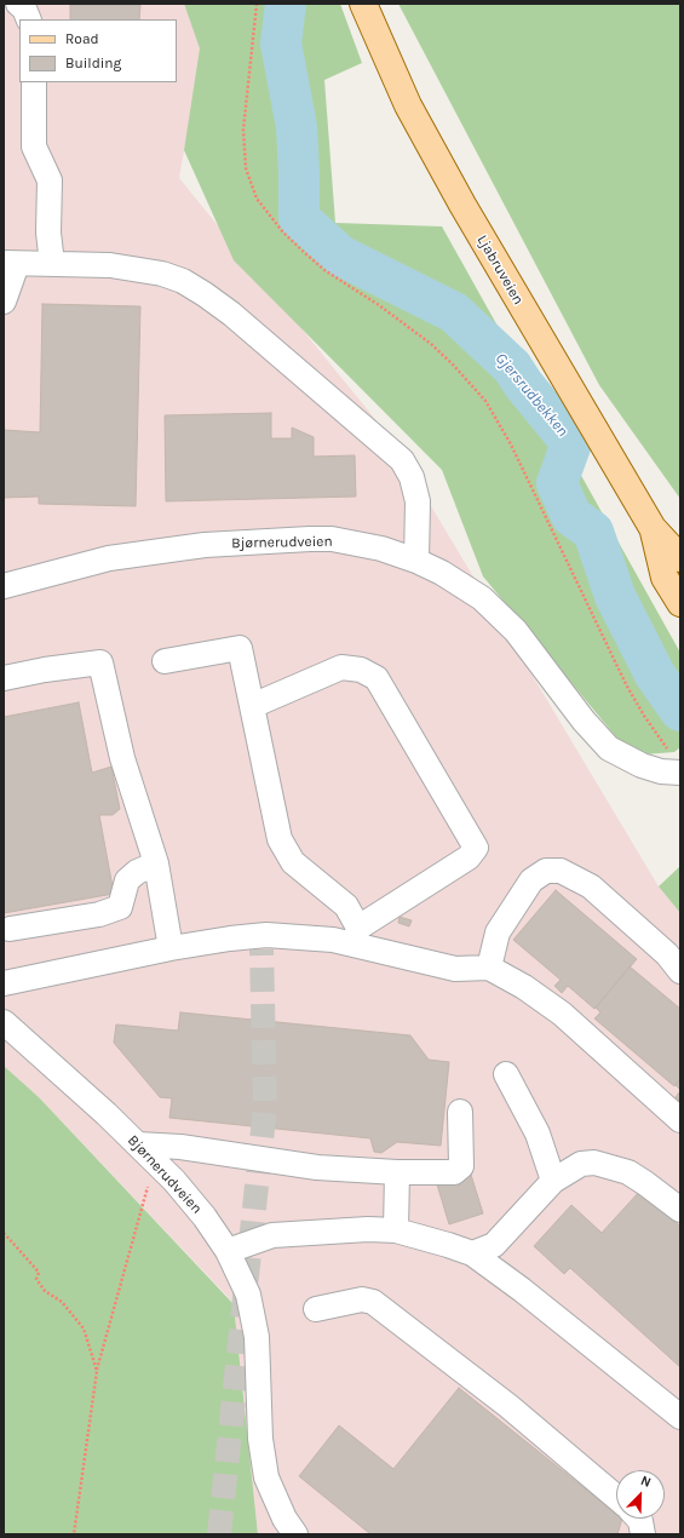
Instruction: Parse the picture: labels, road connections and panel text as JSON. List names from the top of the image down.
{
  "streets": {
    "main road": ["Ljabruveien"],
    "street": ["Bjørnerudveien"]
  },
  "water": ["Gjersrudbekken"],
  "legend": ["Road", "Building"],
  "north": "top right"
}
